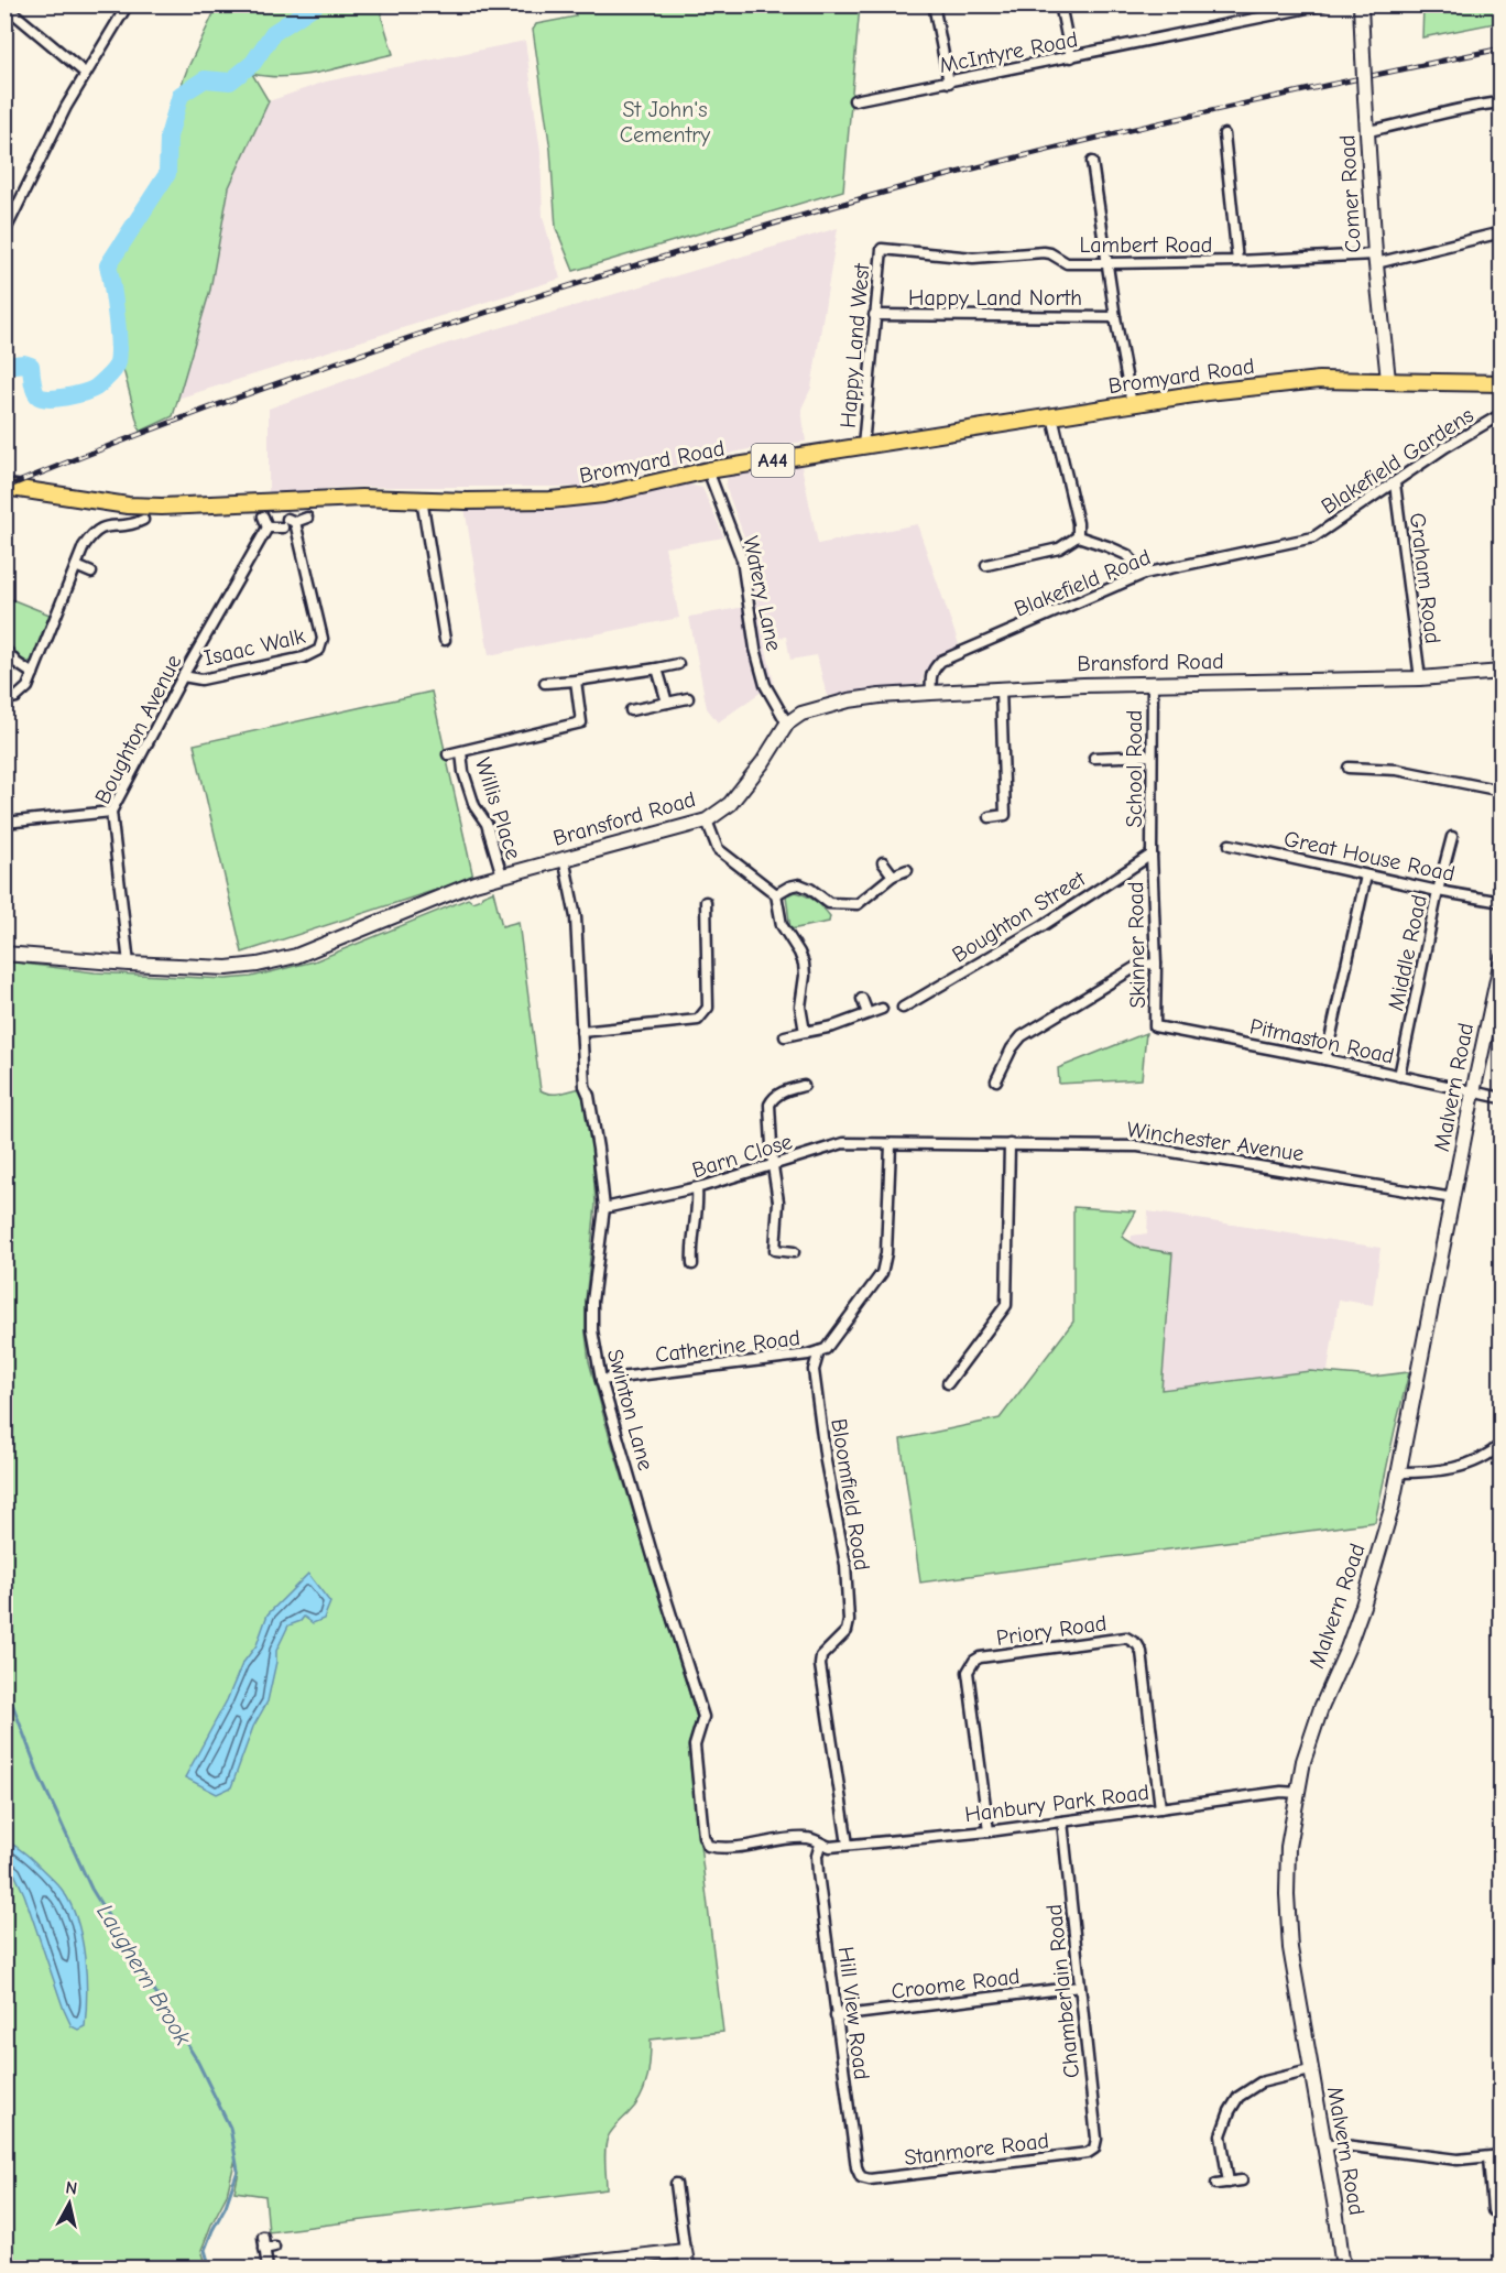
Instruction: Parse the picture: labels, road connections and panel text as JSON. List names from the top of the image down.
{
  "streets": {
    "main road": [
      "Comer Road",
      "Bromyard Road",
      "A44",
      "Bransford Road",
      "Malvern Road"
    ],
    "street": [
      "McIntyre Road",
      "Lambert Road",
      "Happy Land North",
      "Happy Land West",
      "Blakefield Gardens",
      "Graham Road",
      "Blakefield Road",
      "Watery Lane",
      "Isaac Walk",
      "Boughton Avenue",
      "School Road",
      "Willis Place",
      "Great House Road",
      "Boughton Street",
      "Skinner Road",
      "Middle Road",
      "Pitmaston Road",
      "Winchester Avenue",
      "Barn Close",
      "Catherine Road",
      "Swinton Lane",
      "Bloomfield Road",
      "Priory Road",
      "Hanbury Park Road",
      "Croome Road",
      "Chamberlain Road",
      "Hill View Road",
      "Stanmore Road"
    ]
  },
  "crossings": [
    ["Comer Road", "Lambert Road"],
    ["Comer Road", "Bromyard Road"],
    ["Lambert Road", "Happy Land West"],
    ["Happy Land North", "Happy Land West"],
    ["Happy Land West", "Bromyard Road"],
    ["Bromyard Road", "Watery Lane"],
    ["Blakefield Gardens", "Graham Road"],
    ["Blakefield Gardens", "Blakefield Road"],
    ["Graham Road", "Bransford Road"],
    ["Blakefield Road", "Bransford Road"],
    ["Watery Lane", "Bransford Road"],
    ["Isaac Walk", "Boughton Avenue"],
    ["Bransford Road", "Boughton Avenue"],
    ["Bransford Road", "School Road"],
    ["Bransford Road", "Willis Place"],
    ["Bransford Road", "Swinton Lane"],
    ["School Road", "Boughton Street"],
    ["School Road", "Skinner Road"],
    ["Great House Road", "Middle Road"],
    ["Boughton Street", "Skinner Road"],
    ["Skinner Road", "Pitmaston Road"],
    ["Middle Road", "Pitmaston Road"],
    ["Pitmaston Road", "Malvern Road"],
    ["Malvern Road", "Winchester Avenue"],
    ["Malvern Road", "Hanbury Park Road"],
    ["Winchester Avenue", "Barn Close"],
    ["Barn Close", "Swinton Lane"],
    ["Catherine Road", "Swinton Lane"],
    ["Catherine Road", "Bloomfield Road"],
    ["Swinton Lane", "Hanbury Park Road"],
    ["Swinton Lane", "Hill View Road"],
    ["Bloomfield Road", "Hanbury Park Road"],
    ["Priory Road", "Hanbury Park Road"],
    ["Hanbury Park Road", "Chamberlain Road"],
    ["Hanbury Park Road", "Hill View Road"],
    ["Croome Road", "Chamberlain Road"],
    ["Croome Road", "Hill View Road"],
    ["Chamberlain Road", "Stanmore Road"],
    ["Hill View Road", "Stanmore Road"]
  ],
  "water": ["Laughern Brook"],
  "parks": ["St John's Cementry"],
  "north": "top"
}
